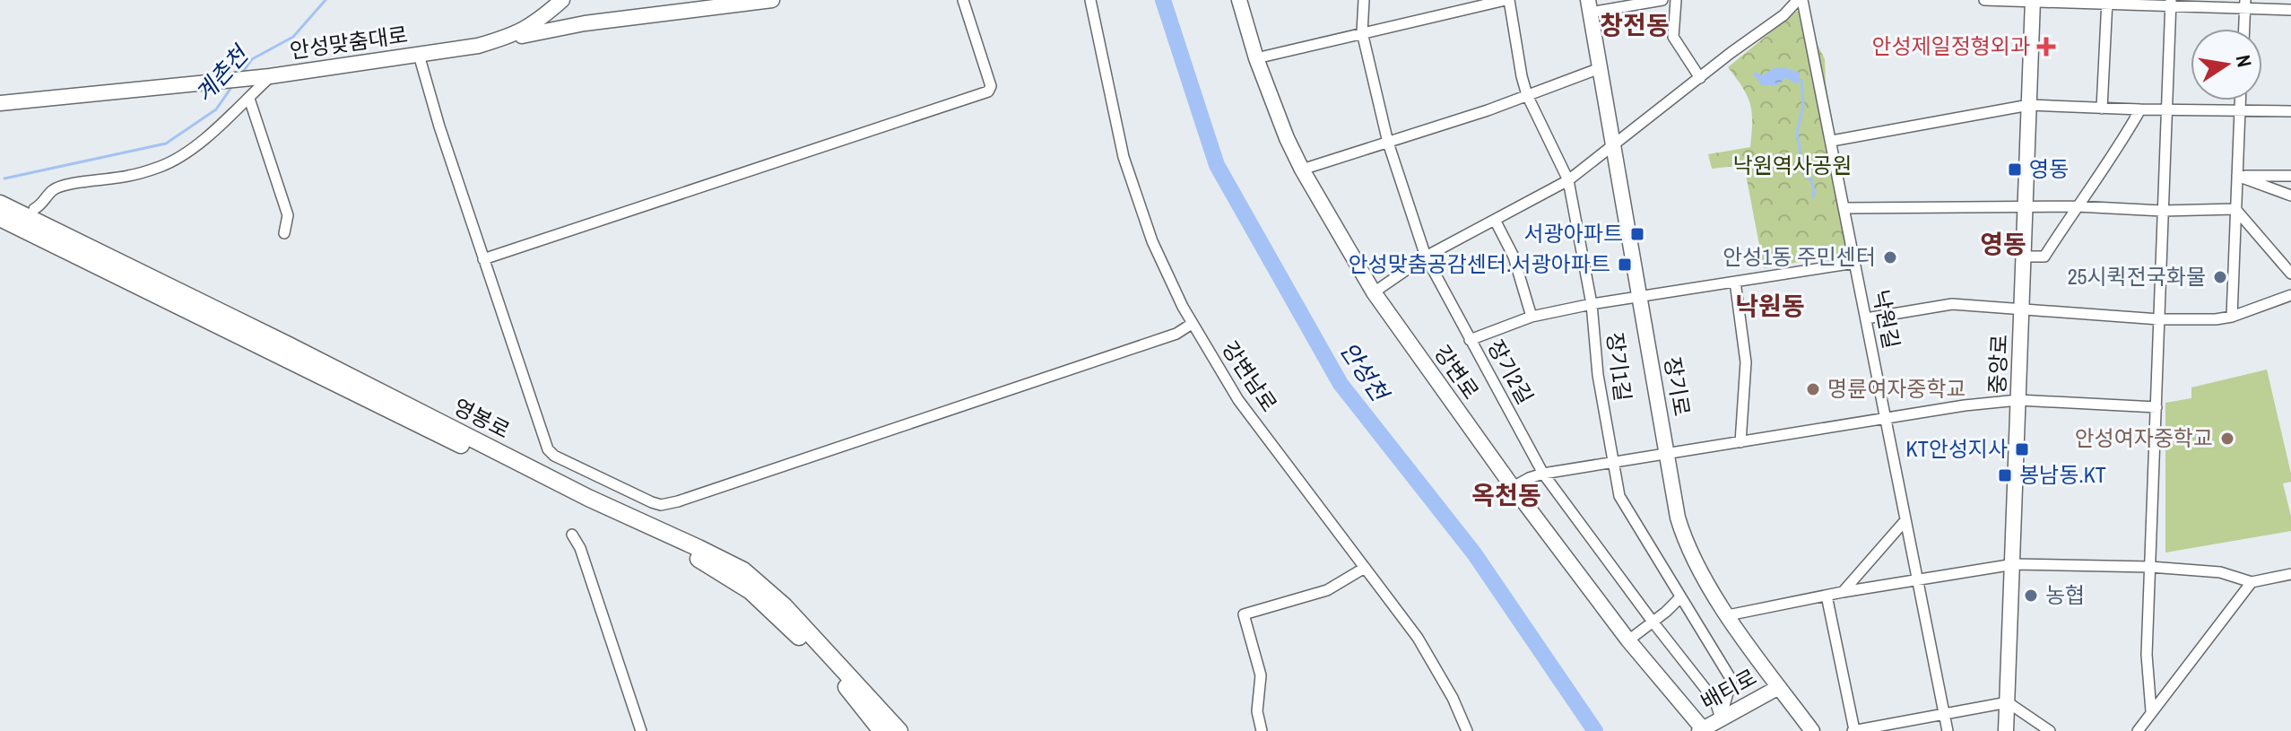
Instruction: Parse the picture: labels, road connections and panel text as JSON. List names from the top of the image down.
{
  "streets": {
    "main road": [
      "안성맞춤대로",
      "중앙로",
      "강변로",
      "장기로",
      "영봉로",
      "배티로"
    ],
    "street": [
      "낙원길",
      "장기1길",
      "장기2길",
      "강변남로"
    ]
  },
  "crossings": [
    ["장기1길", "장기2길"],
    ["장기1길", "배티로"],
    ["강변로", "배티로"],
    ["장기2길", "배티로"],
    ["장기로", "배티로"]
  ],
  "districts": [
    "창전동",
    "영동",
    "낙원동",
    "옥천동"
  ],
  "water": ["계촌천", "안성천"],
  "parks": ["낙원역사공원"],
  "places": {
    "health": ["안성제일정형외과"],
    "transit": [
      "영동",
      "서광아파트",
      "안성맞춤공감센터.서광아파트",
      "KT안성지사",
      "봉남동.KT"
    ],
    "other": [
      "안성1동 주민센터",
      "25시퀵전국화물",
      "명륜여자중학교",
      "안성여자중학교",
      "농협"
    ]
  },
  "north": "right"
}
